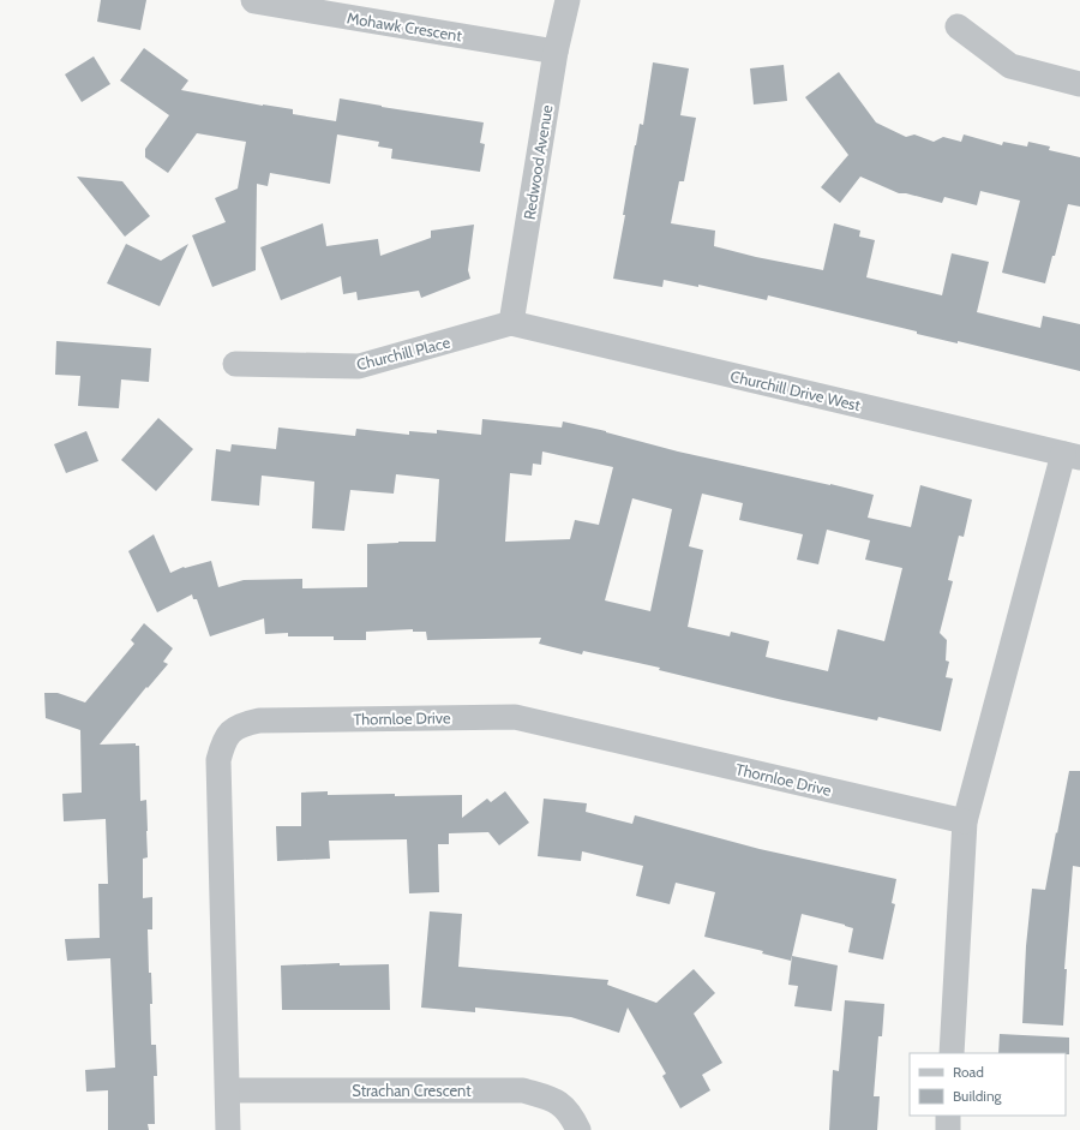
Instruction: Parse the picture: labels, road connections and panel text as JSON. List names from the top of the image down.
{
  "streets": {
    "street": [
      "Mohawk Crescent",
      "Redwood Avenue",
      "Churchill Place",
      "Churchill Drive West",
      "Thornloe Drive",
      "Strachan Crescent"
    ]
  },
  "crossings": [
    ["Mohawk Crescent", "Redwood Avenue"],
    ["Redwood Avenue", "Churchill Place"],
    ["Redwood Avenue", "Churchill Drive West"],
    ["Churchill Place", "Churchill Drive West"],
    ["Thornloe Drive", "Strachan Crescent"]
  ],
  "legend": ["Road", "Building"]
}
